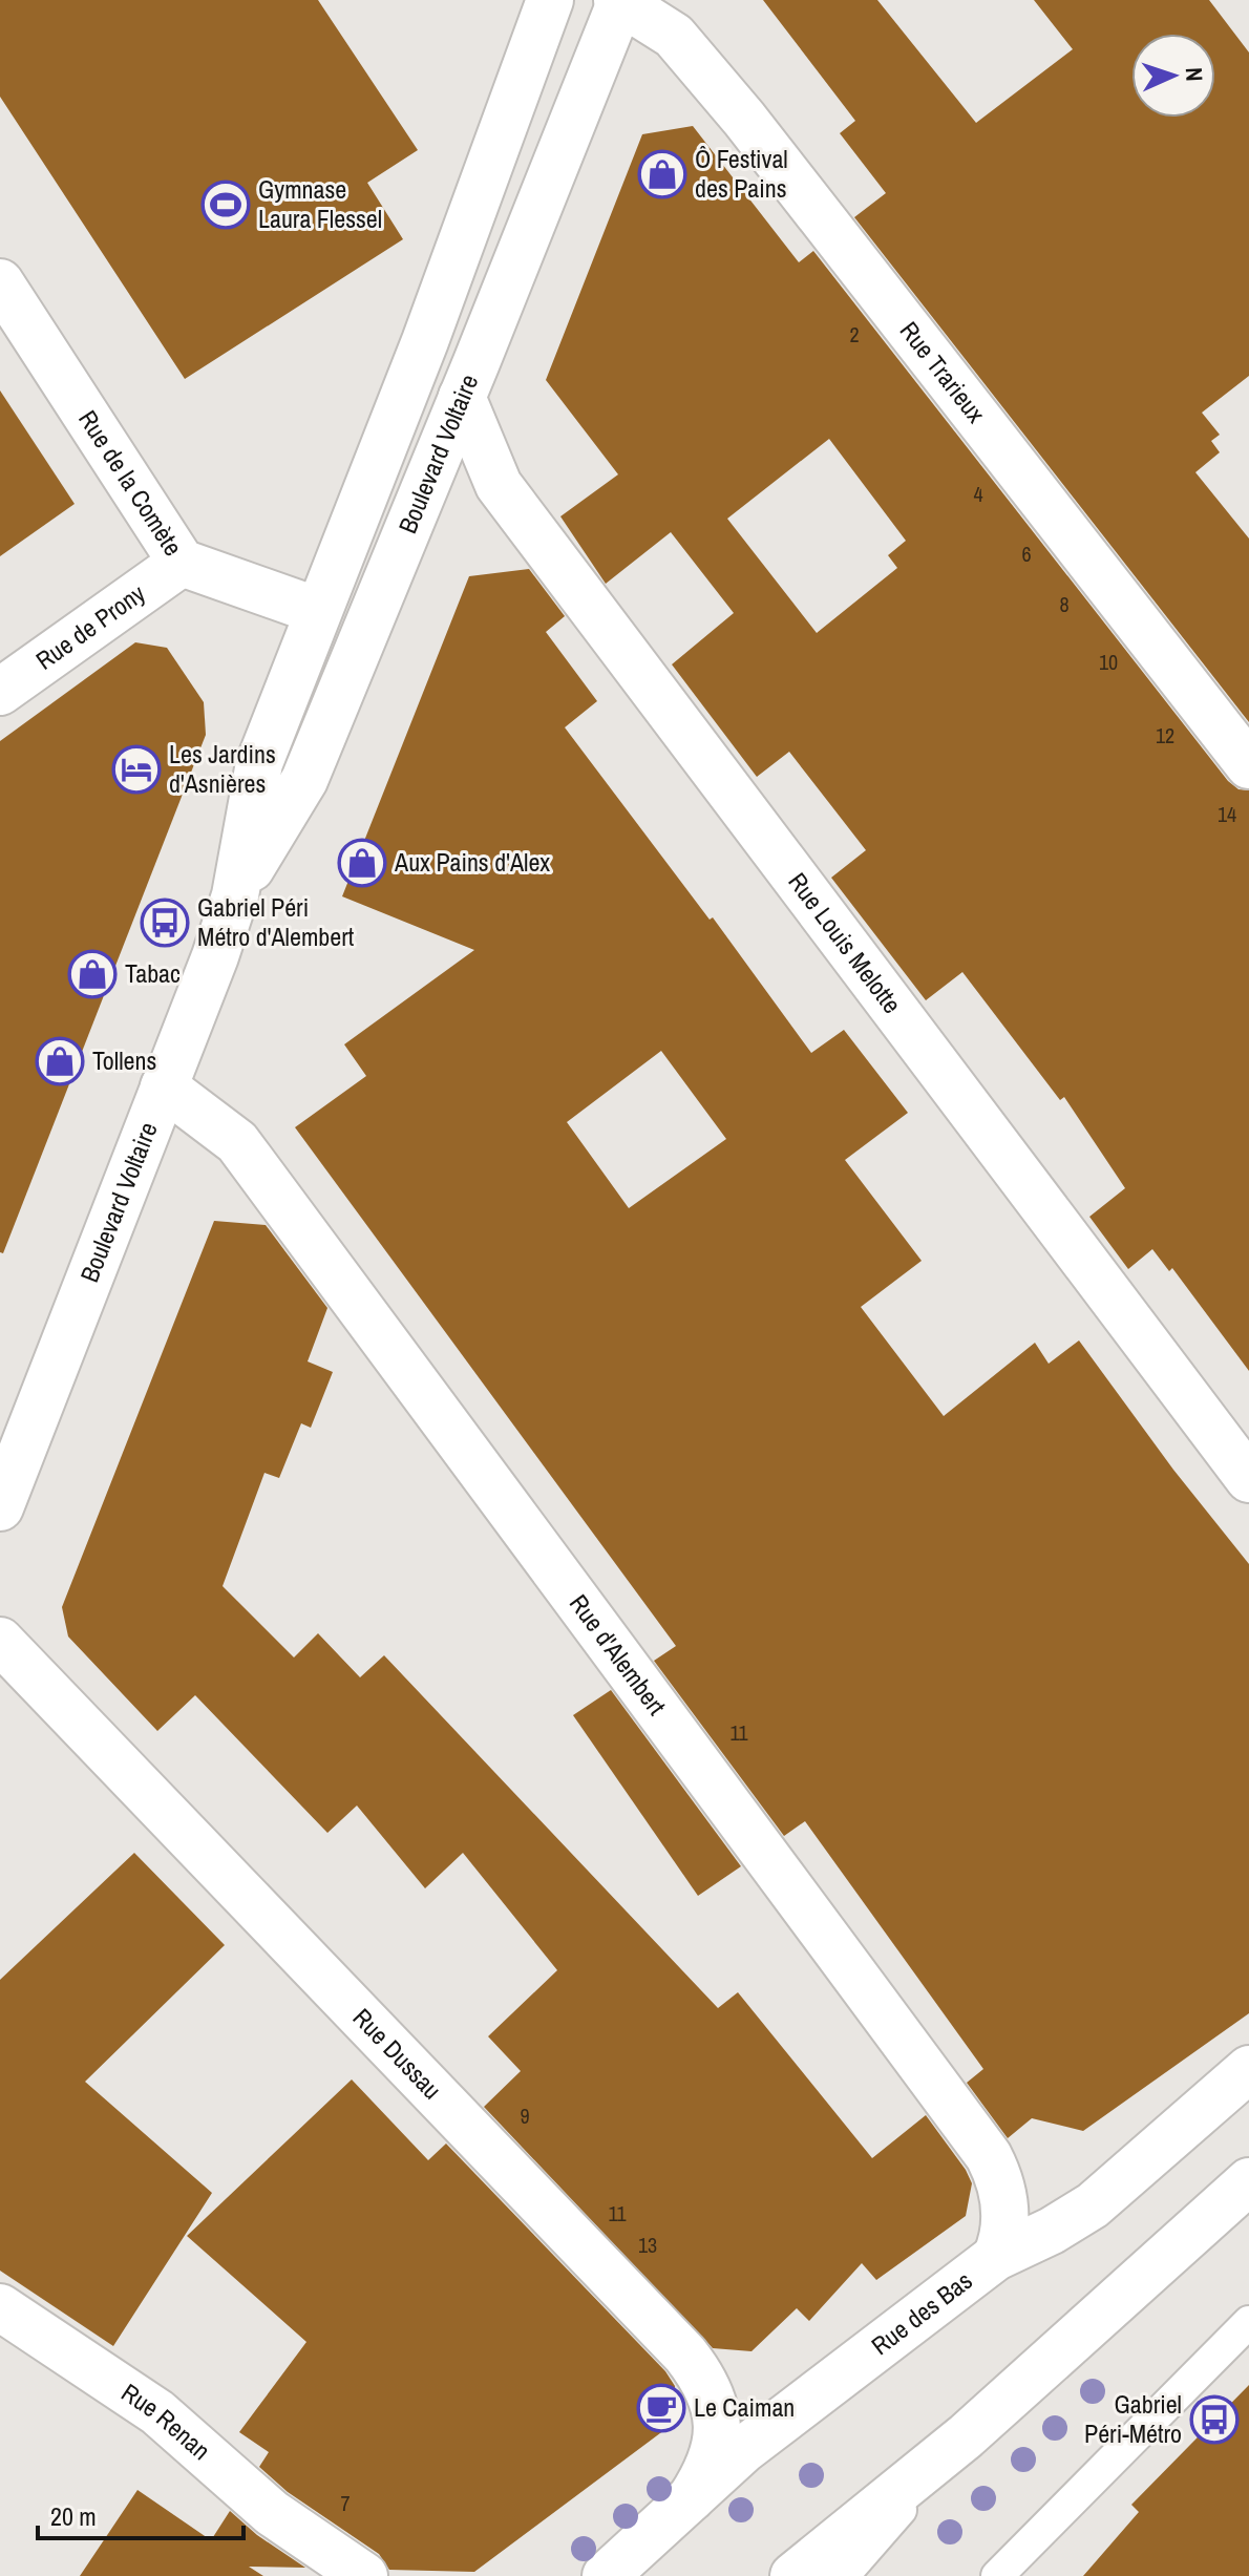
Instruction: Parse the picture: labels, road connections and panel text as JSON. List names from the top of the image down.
{
  "streets": {
    "street": [
      "Rue Trarieux",
      "Boulevard Voltaire",
      "Rue de la Comète",
      "Rue de Prony",
      "Rue Louis Melotte",
      "Rue d'Alembert",
      "Rue Dussau",
      "Rue des Bas",
      "Rue Renan"
    ]
  },
  "crossings": [
    ["Rue Trarieux", "Boulevard Voltaire"],
    ["Boulevard Voltaire", "Rue de la Comète"],
    ["Boulevard Voltaire", "Rue Louis Melotte"],
    ["Boulevard Voltaire", "Rue d'Alembert"],
    ["Rue de la Comète", "Rue de Prony"],
    ["Rue d'Alembert", "Rue des Bas"],
    ["Rue Dussau", "Rue des Bas"]
  ],
  "places": {
    "shop": [
      "Ô Festival des Pains",
      "Aux Pains d'Alex",
      "Tabac",
      "Tollens"
    ],
    "sports": ["Gymnase Laura Flessel"],
    "hotel": ["Les Jardins d'Asnières"],
    "bus stop": ["Gabriel Péri Métro d'Alembert", "Gabriel Péri-Métro"],
    "cafe": ["Le Caiman"]
  },
  "house_numbers": [
    "2",
    "4",
    "6",
    "8",
    "10",
    "12",
    "14",
    "11",
    "9",
    "11",
    "13",
    "7"
  ],
  "scale_bar": "20 m",
  "north": "right"
}
